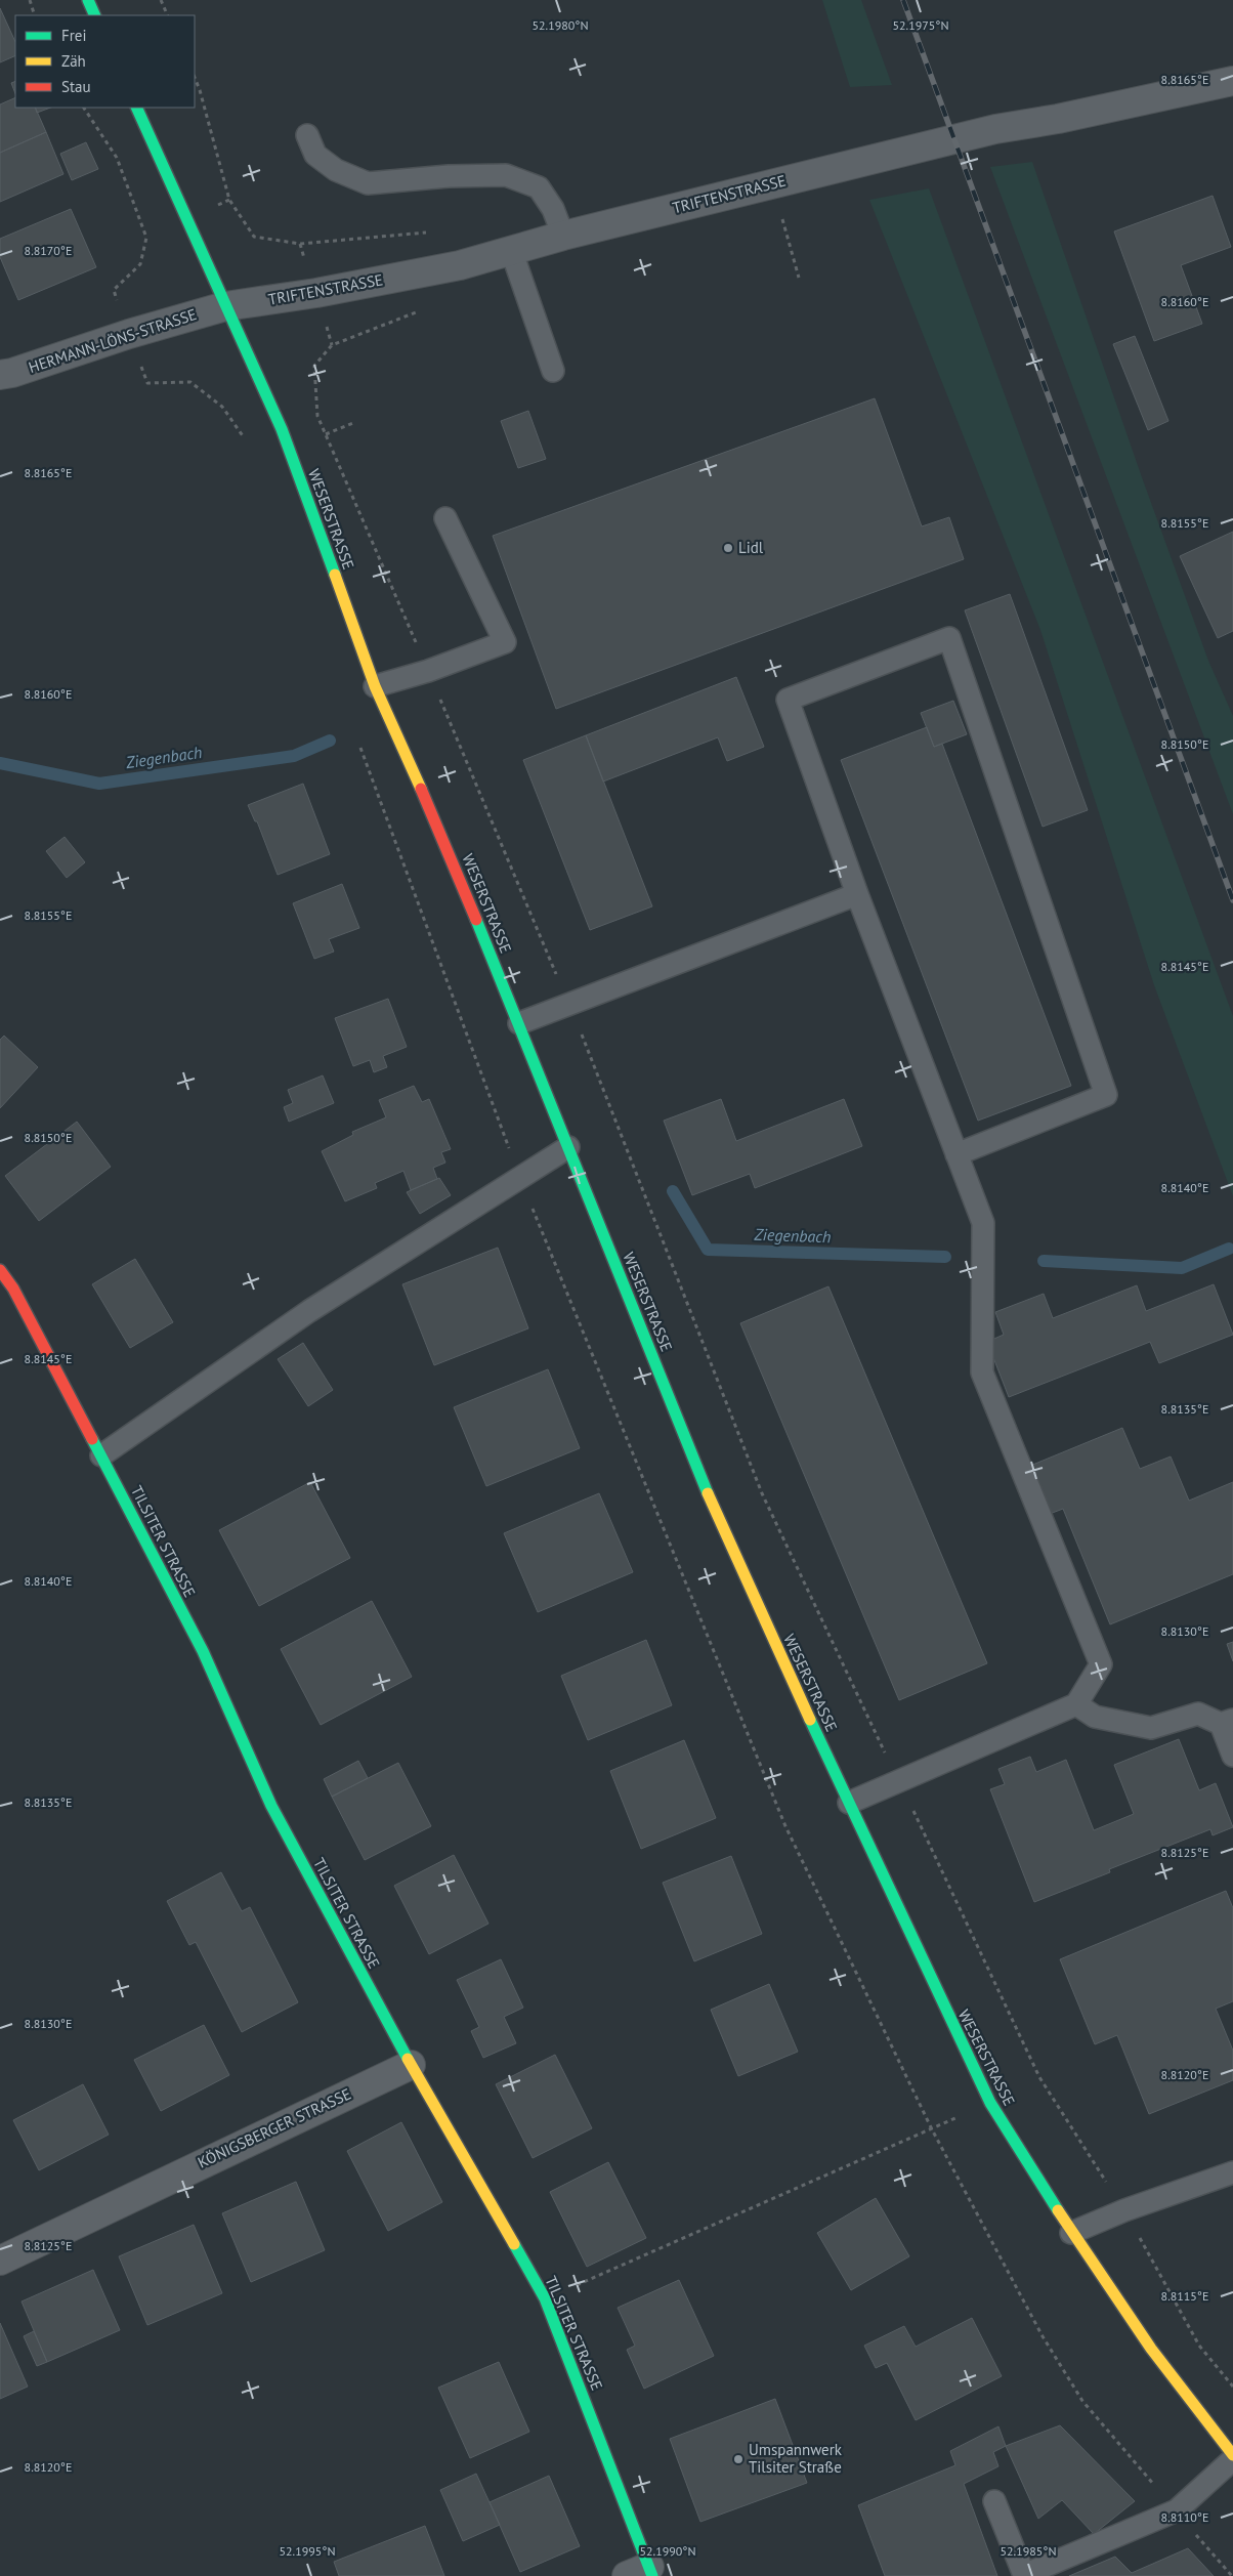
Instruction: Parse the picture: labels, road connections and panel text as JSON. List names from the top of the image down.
{
  "streets": {
    "street": [
      "TRIFTENSTRASSE",
      "HERMANN-LÖNS-STRASSE",
      "WESERSTRASSE",
      "TILSITER STRASSE",
      "KÖNIGSBERGER STRASSE"
    ]
  },
  "crossings": [
    ["TRIFTENSTRASSE", "HERMANN-LÖNS-STRASSE"],
    ["TRIFTENSTRASSE", "WESERSTRASSE"],
    ["HERMANN-LÖNS-STRASSE", "WESERSTRASSE"],
    ["TILSITER STRASSE", "KÖNIGSBERGER STRASSE"]
  ],
  "water": ["Ziegenbach"],
  "places": ["Lidl", "Umspannwerk Tilsiter Straße"],
  "legend": ["Frei", "Zäh", "Stau"],
  "coordinates": [
    "52.1980°N",
    "52.1975°N",
    "8.8165°E",
    "8.8170°E",
    "8.8160°E",
    "8.8155°E",
    "8.8150°E",
    "8.8145°E",
    "8.8140°E",
    "8.8135°E",
    "8.8130°E",
    "8.8125°E",
    "8.8120°E",
    "8.8115°E",
    "8.8110°E",
    "52.1995°N",
    "52.1990°N",
    "52.1985°N"
  ]
}
